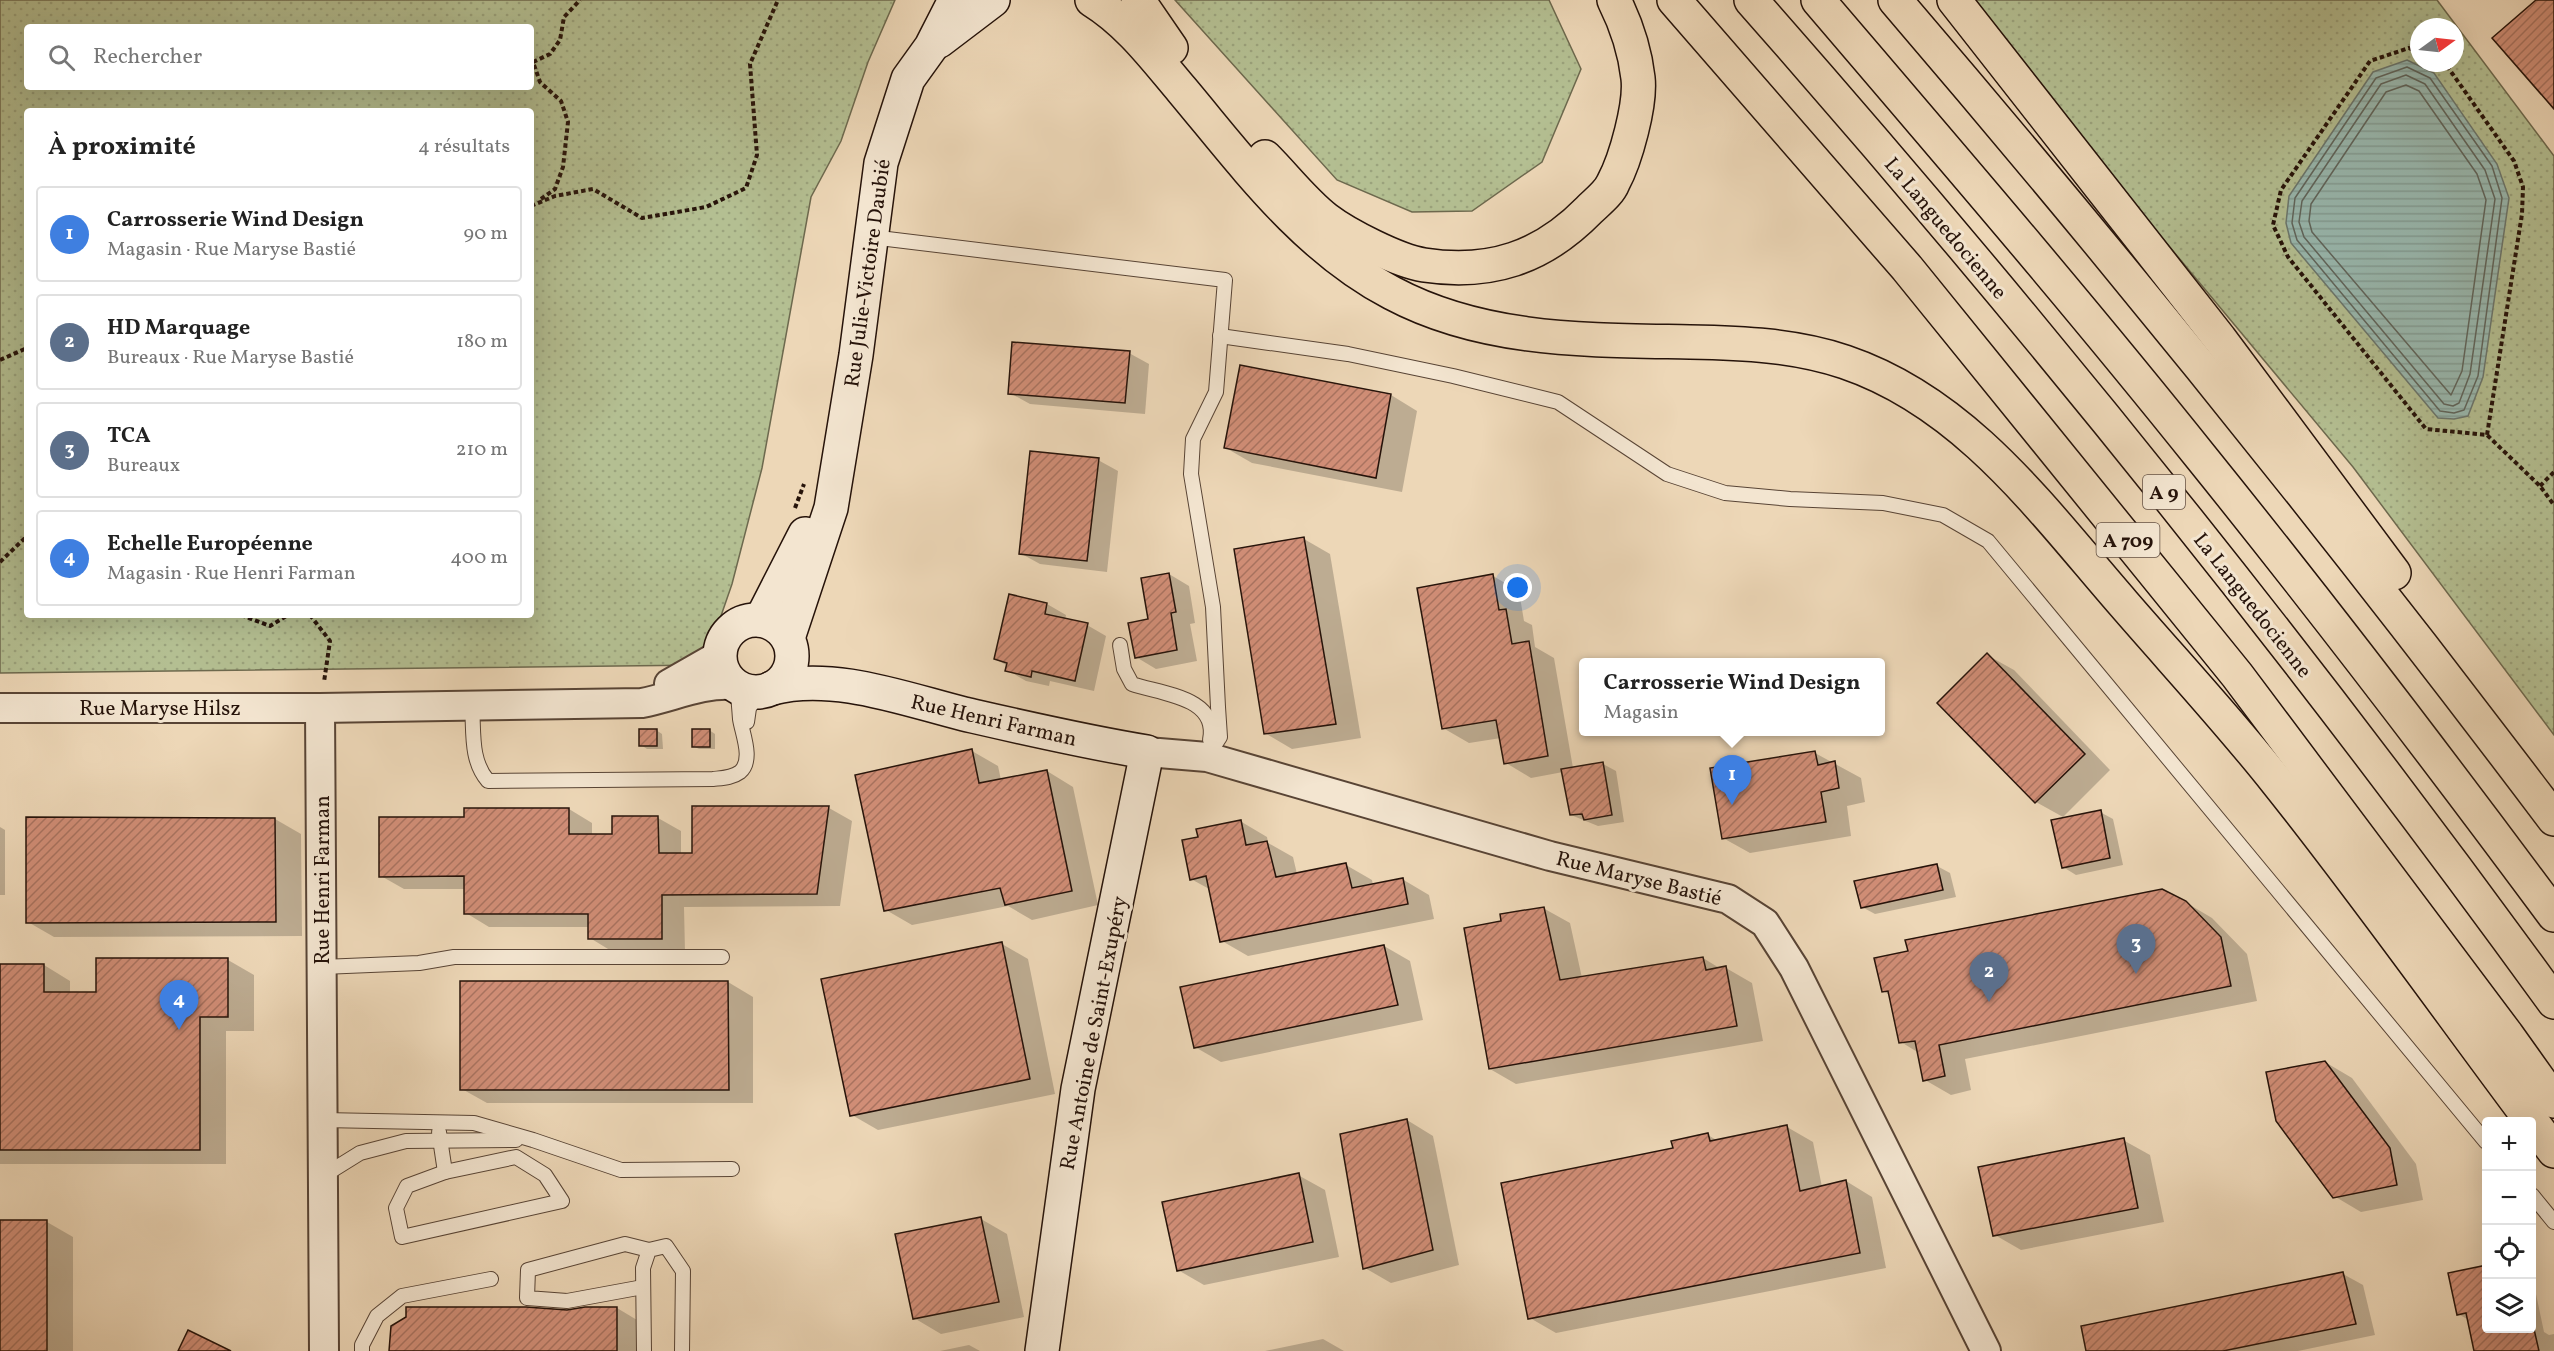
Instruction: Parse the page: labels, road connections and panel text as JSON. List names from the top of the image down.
{
  "streets": {
    "highway": ["La Languedocienne", "A 9", "A 709"],
    "street": [
      "Rue Julie-Victoire Daubié",
      "Rue Maryse Hilsz",
      "Rue Henri Farman",
      "Rue Maryse Bastié",
      "Rue Antoine de Saint-Exupéry"
    ]
  },
  "crossings": [
    ["Rue Julie-Victoire Daubié", "Rue Henri Farman"],
    ["Rue Maryse Hilsz", "Rue Henri Farman"],
    ["Rue Henri Farman", "Rue Maryse Bastié"],
    ["Rue Henri Farman", "Rue Antoine de Saint-Exupéry"],
    ["Rue Maryse Bastié", "Rue Antoine de Saint-Exupéry"]
  ],
  "north": "right",
  "page": {
    "search": "Rechercher",
    "heading": ["À proximité", "4 résultats"],
    "list": [
      {
        "mark": "1",
        "name": "Carrosserie Wind Design",
        "note": "Magasin · Rue Maryse Bastié",
        "value": "90 m"
      },
      {
        "mark": "2",
        "name": "HD Marquage",
        "note": "Bureaux · Rue Maryse Bastié",
        "value": "180 m"
      },
      {
        "mark": "3",
        "name": "TCA",
        "note": "Bureaux",
        "value": "210 m"
      },
      {
        "mark": "4",
        "name": "Echelle Européenne",
        "note": "Magasin · Rue Henri Farman",
        "value": "400 m"
      }
    ],
    "popup": ["Carrosserie Wind Design", "Magasin"],
    "pins": [
      "1",
      "3",
      "2",
      "4"
    ],
    "map_buttons": ["+", "−"]
  }
}
